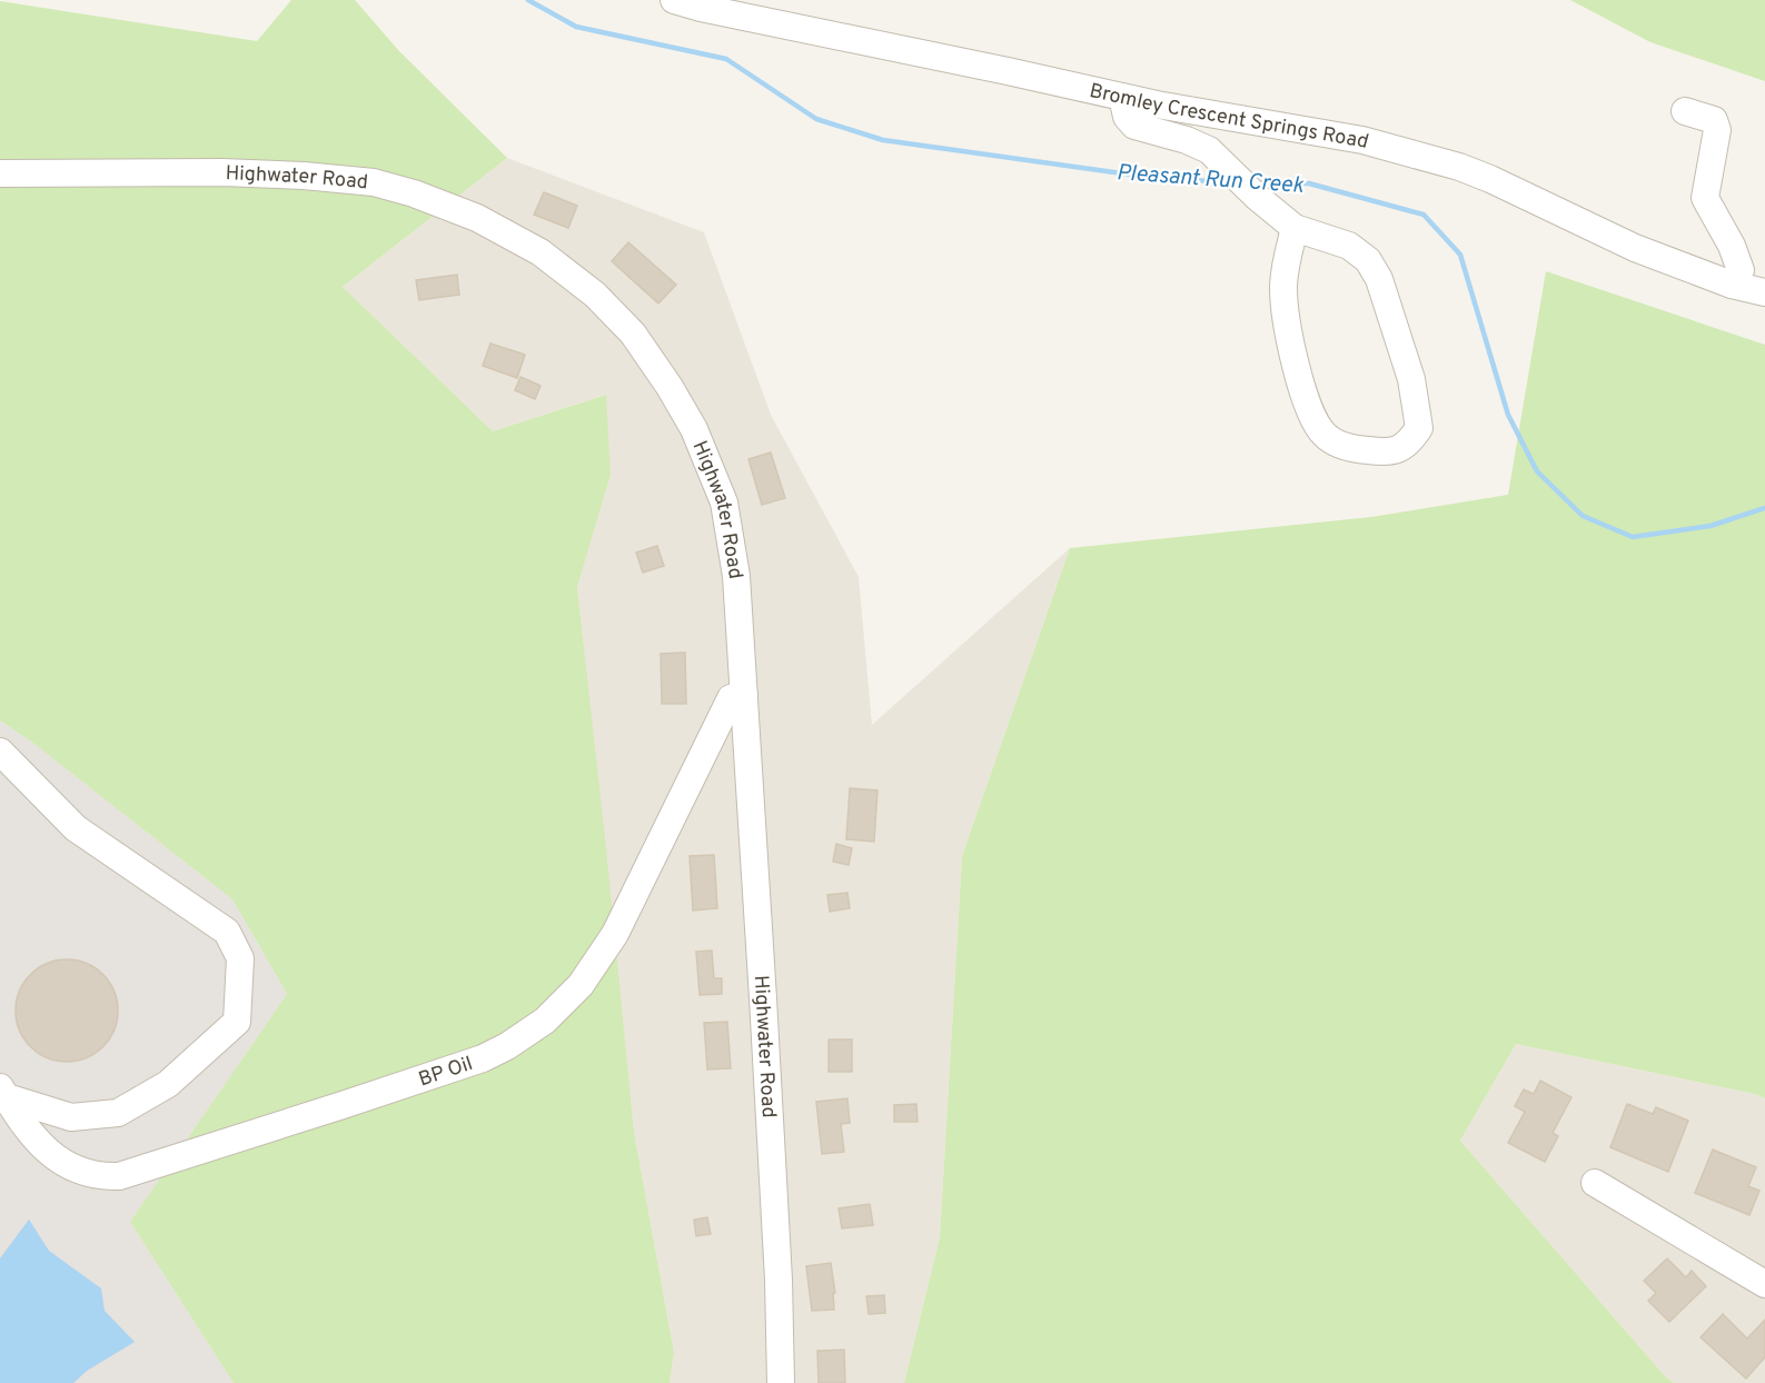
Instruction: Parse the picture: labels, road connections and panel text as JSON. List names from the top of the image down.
{
  "streets": {
    "street": ["Bromley Crescent Springs Road", "Highwater Road", "BP Oil"]
  },
  "crossings": [
    ["Highwater Road", "BP Oil"]
  ],
  "water": ["Pleasant Run Creek"]
}
